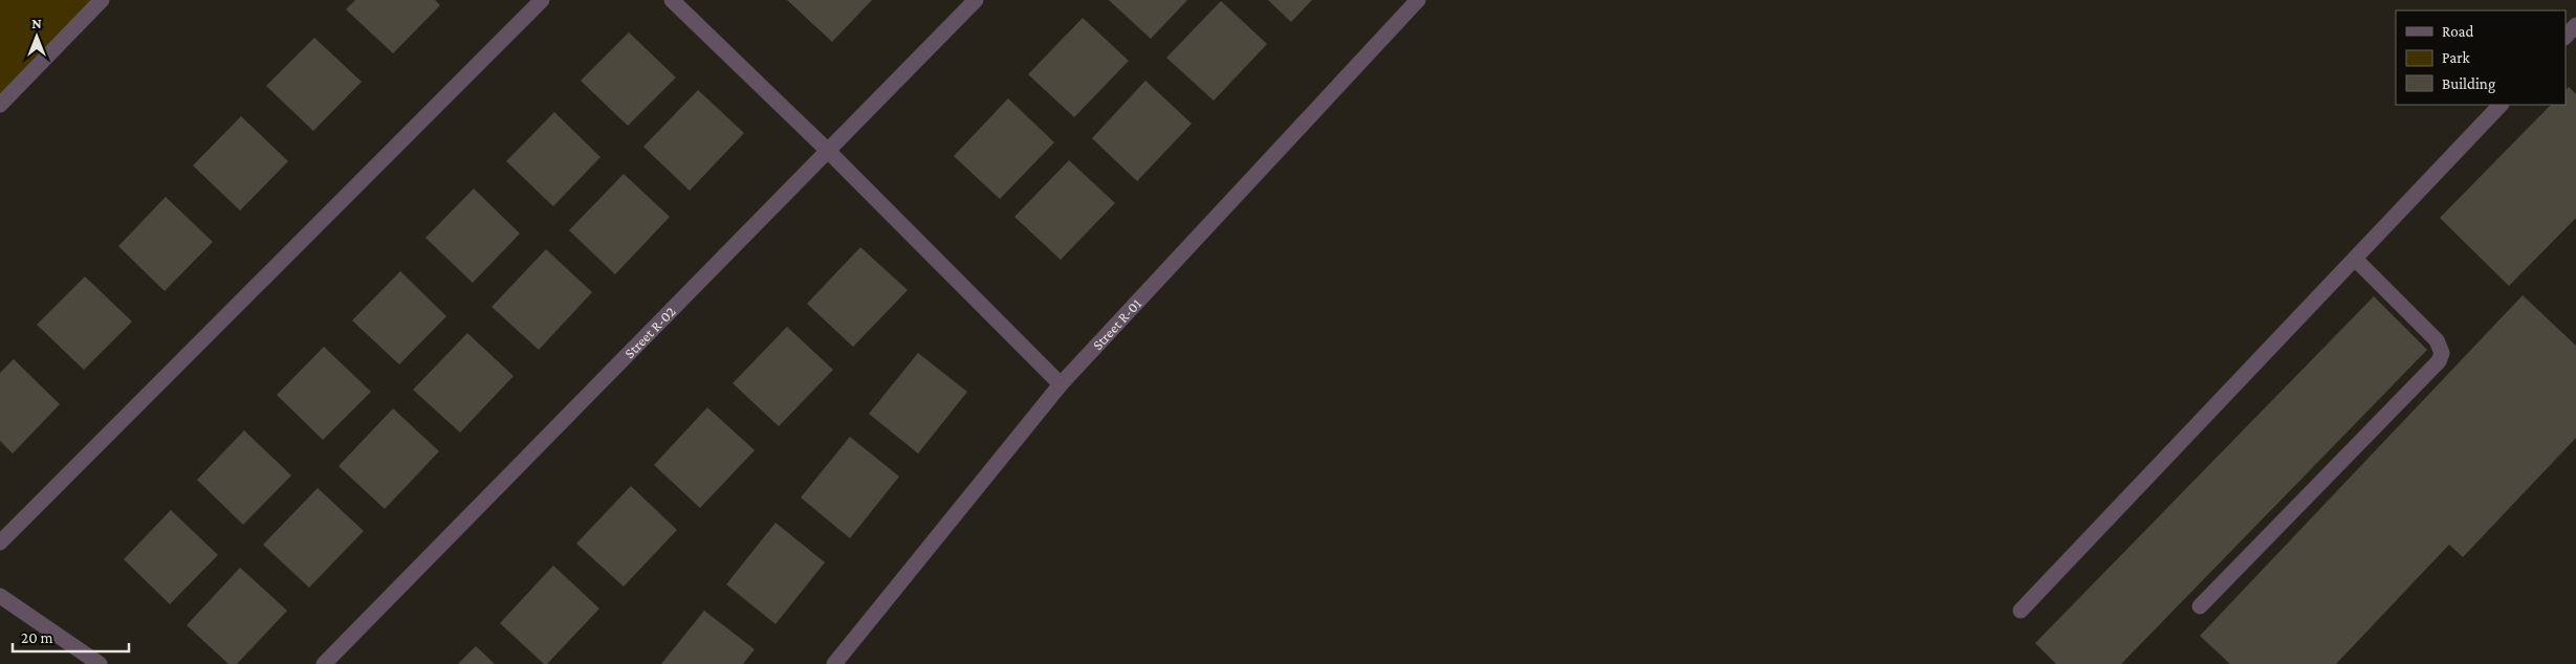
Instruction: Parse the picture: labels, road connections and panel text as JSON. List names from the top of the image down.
{
  "streets": {
    "street": ["Street R-01", "Street R-02"]
  },
  "legend": ["Road", "Park", "Building"],
  "scale_bar": "20 m",
  "north": "top"
}
